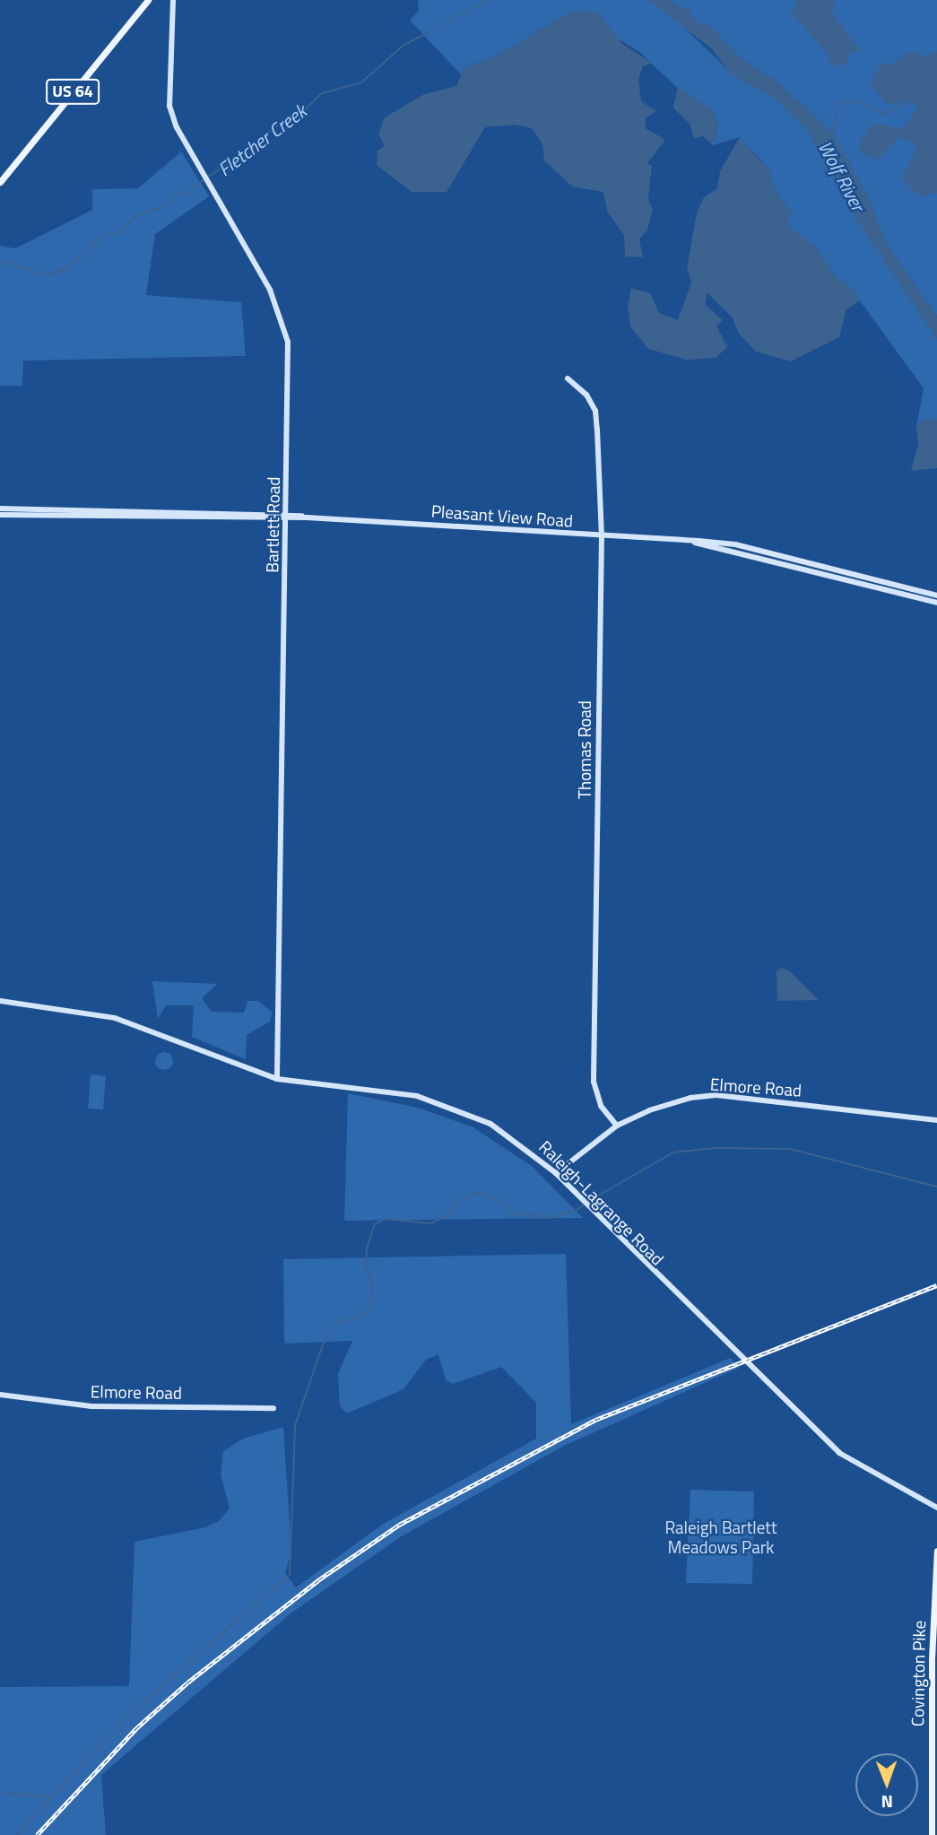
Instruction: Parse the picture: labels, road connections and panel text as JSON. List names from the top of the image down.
{
  "streets": {
    "main road": [
      "US 64",
      "Pleasant View Road",
      "Bartlett Road",
      "Thomas Road",
      "Elmore Road",
      "Raleigh-Lagrange Road",
      "Covington Pike"
    ]
  },
  "crossings": [
    ["Pleasant View Road", "Bartlett Road"],
    ["Pleasant View Road", "Thomas Road"],
    ["Bartlett Road", "Raleigh-Lagrange Road"],
    ["Thomas Road", "Elmore Road"],
    ["Elmore Road", "Raleigh-Lagrange Road"]
  ],
  "water": ["Fletcher Creek", "Wolf River"],
  "parks": ["Raleigh Bartlett Meadows Park"],
  "north": "bottom"
}
